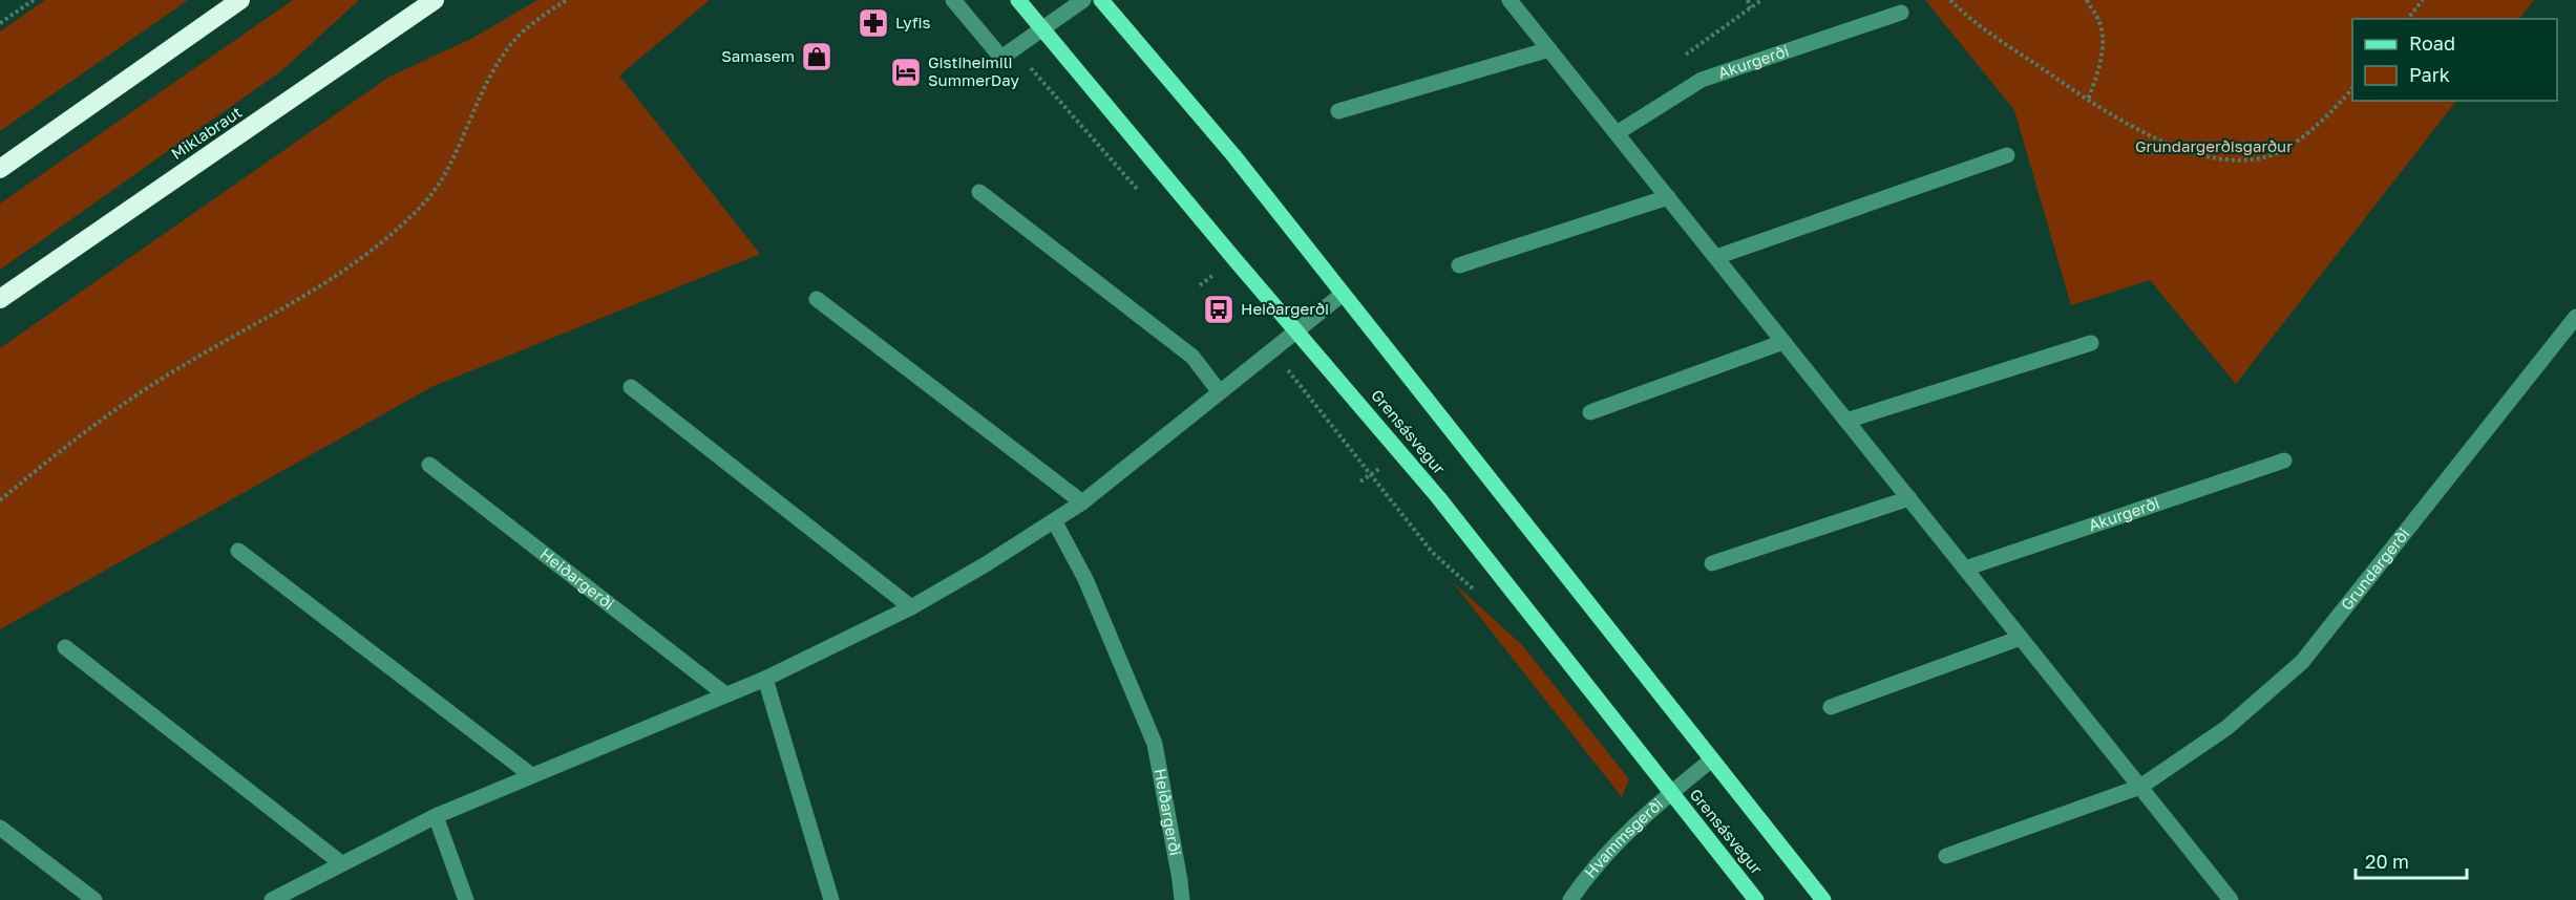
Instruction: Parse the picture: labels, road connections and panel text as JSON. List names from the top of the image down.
{
  "streets": {
    "highway": ["Miklabraut"],
    "main road": ["Grensásvegur"],
    "street": [
      "Akurgerði",
      "Grundargerði",
      "Heiðargerði",
      "Hvammsgerði"
    ]
  },
  "crossings": [
    ["Grensásvegur", "Hvammsgerði"]
  ],
  "parks": ["Grundargerðisgarður"],
  "places": {
    "pharmacy": ["Lyfis"],
    "shop": ["Samasem"],
    "hotel": ["Gistiheimili SummerDay"],
    "bus stop": ["Heiðargerði"]
  },
  "legend": ["Road", "Park"],
  "scale_bar": "20 m"
}
